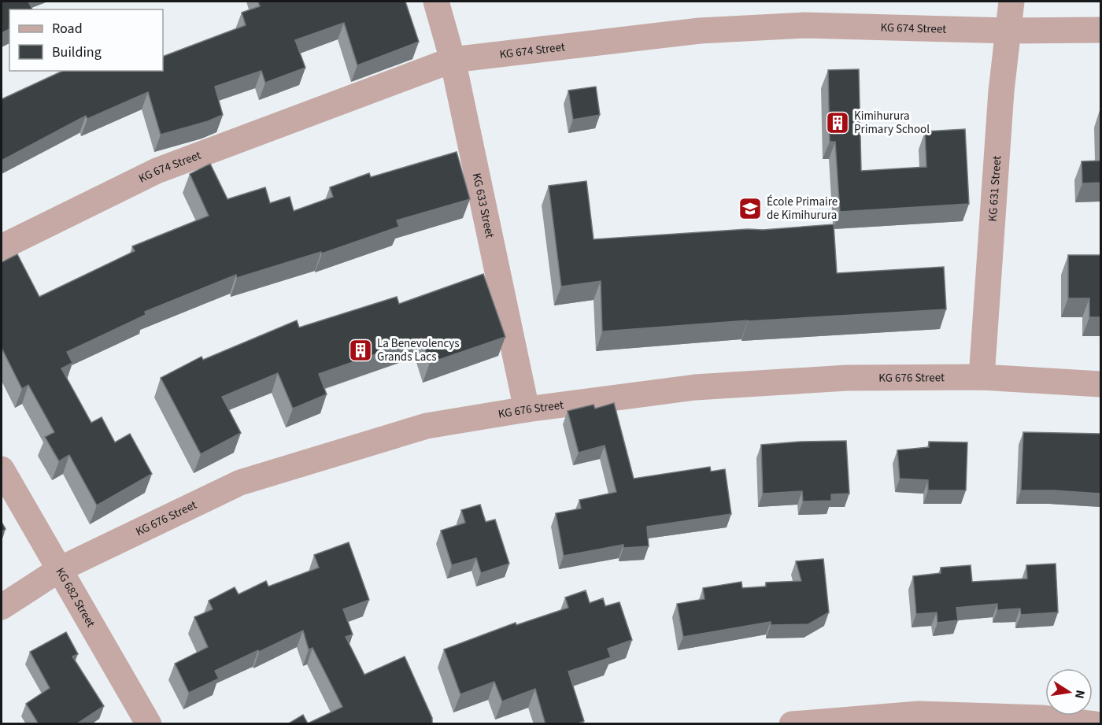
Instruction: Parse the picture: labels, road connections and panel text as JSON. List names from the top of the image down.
{
  "streets": {
    "street": [
      "KG 674 Street",
      "KG 631 Street",
      "KG 633 Street",
      "KG 676 Street",
      "KG 682 Street"
    ]
  },
  "crossings": [
    ["KG 674 Street", "KG 631 Street"],
    ["KG 674 Street", "KG 633 Street"],
    ["KG 631 Street", "KG 676 Street"],
    ["KG 633 Street", "KG 676 Street"],
    ["KG 676 Street", "KG 682 Street"]
  ],
  "places": {
    "building": ["Kimihurura Primary School", "La Benevolencys Grands Lacs"],
    "school or university": ["École Primaire de Kimihurura"]
  },
  "legend": ["Road", "Building"],
  "north": "right"
}
